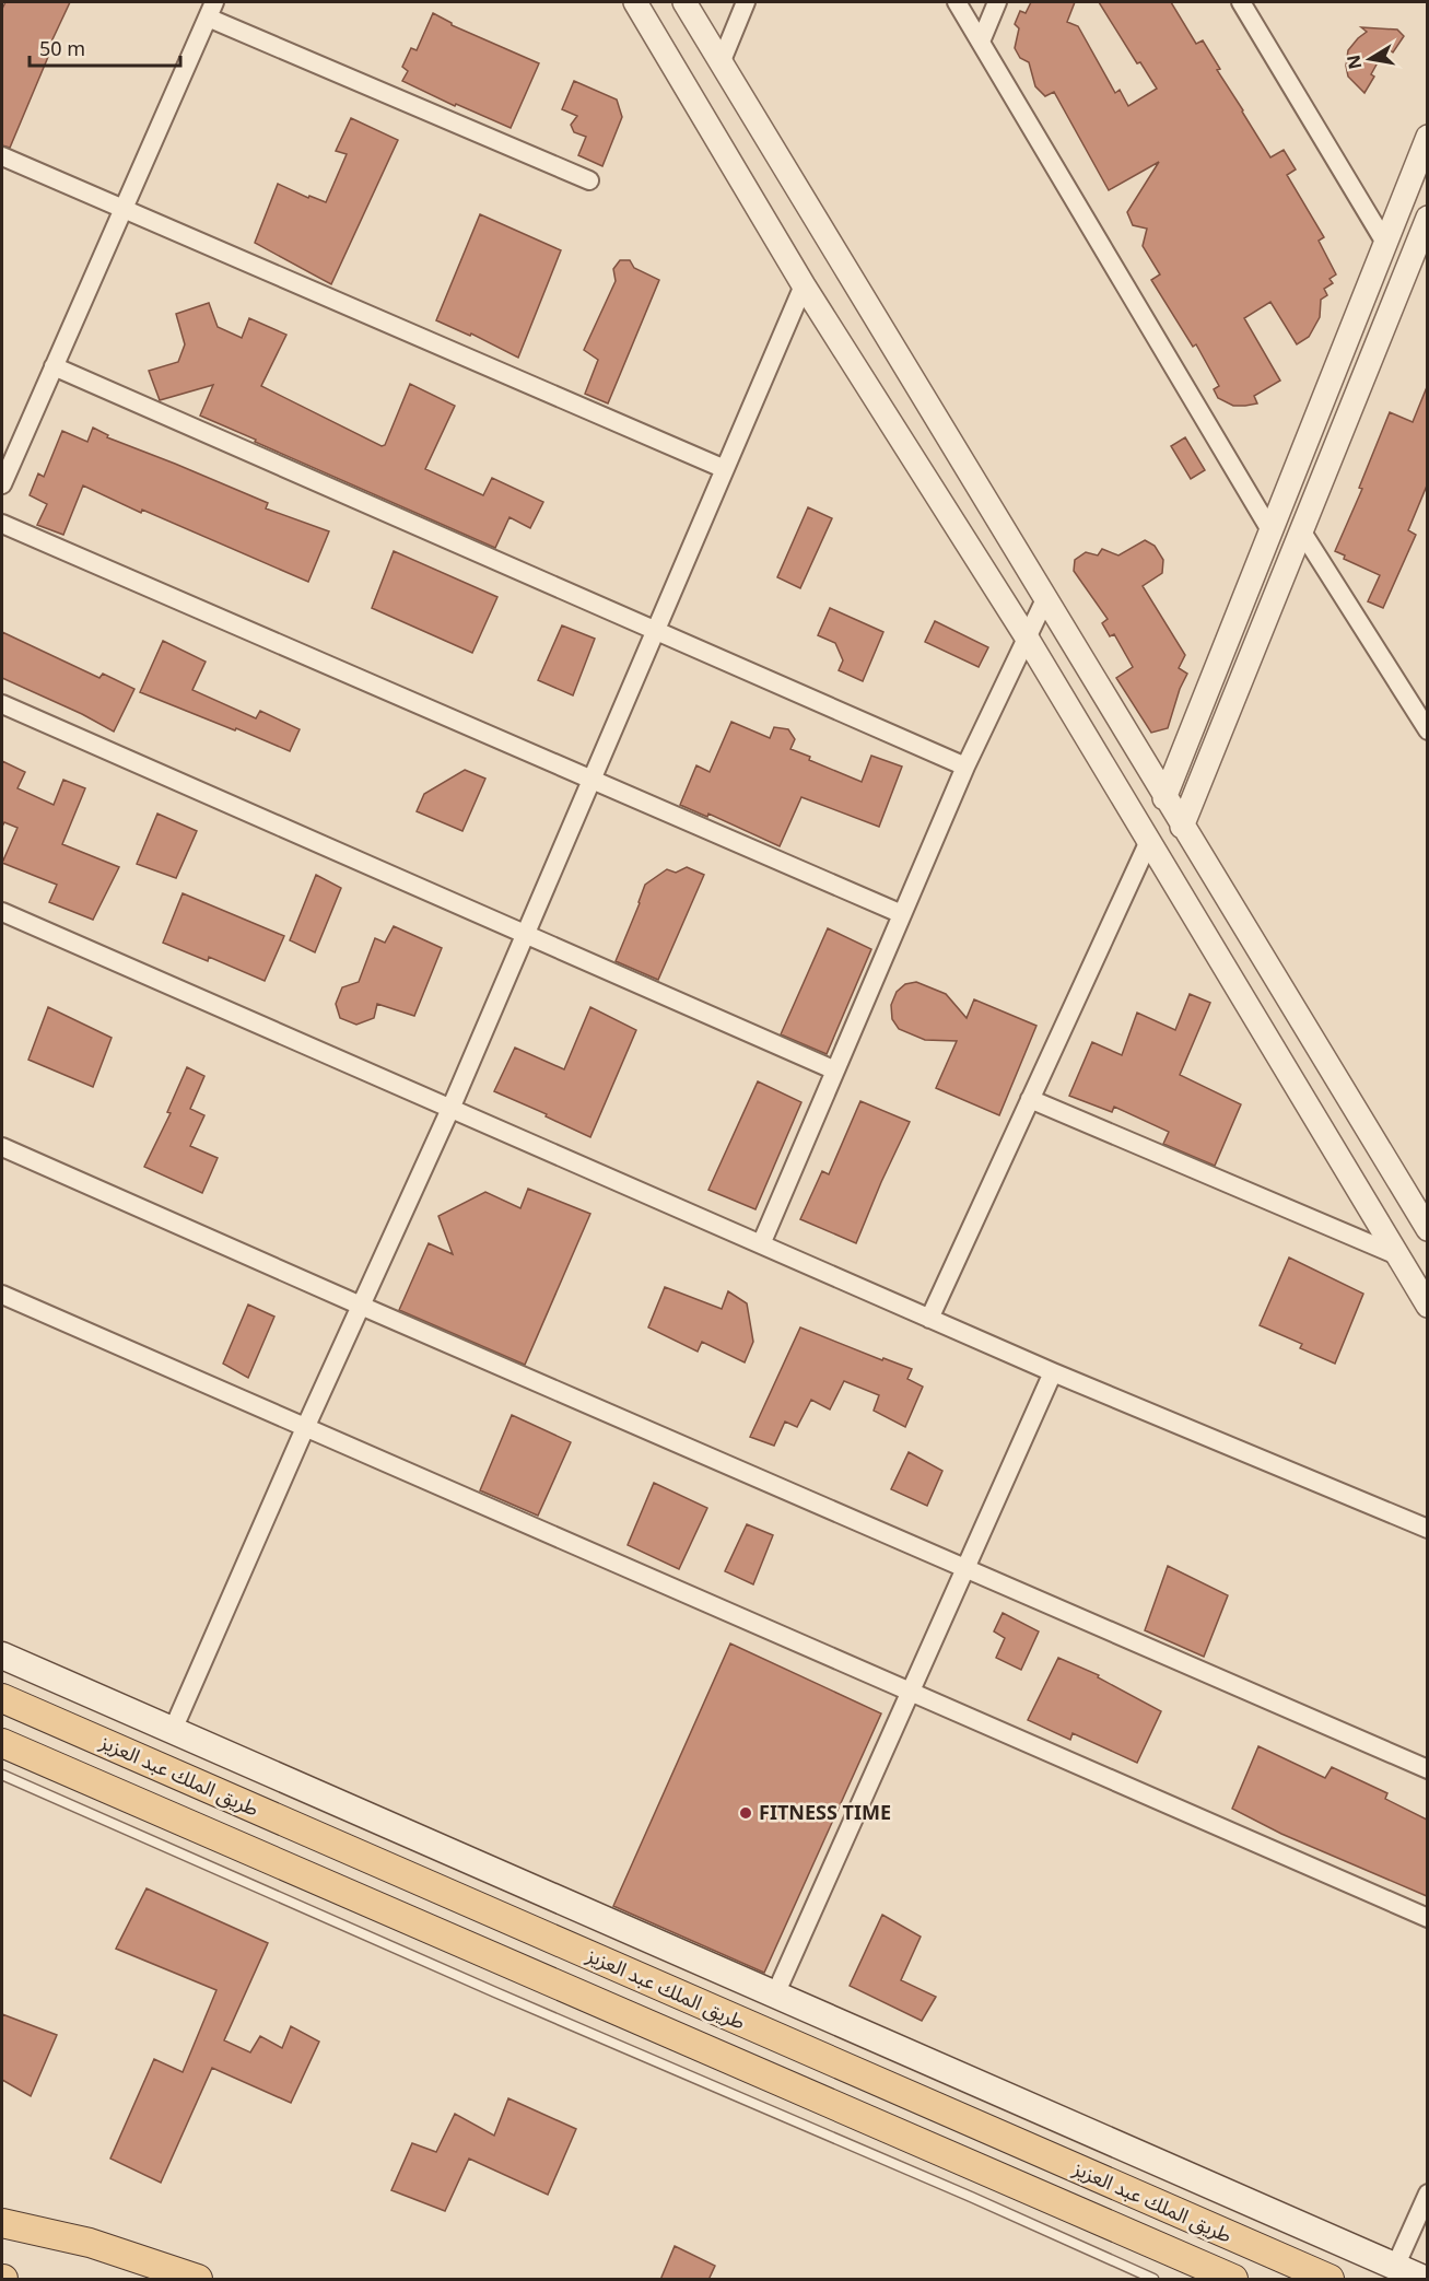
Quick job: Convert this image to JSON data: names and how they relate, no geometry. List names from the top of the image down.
{
  "streets": {
    "main road": ["طريق الملك عبد العزيز"]
  },
  "places": ["FITNESS TIME"],
  "scale_bar": "50 m",
  "north": "left"
}
